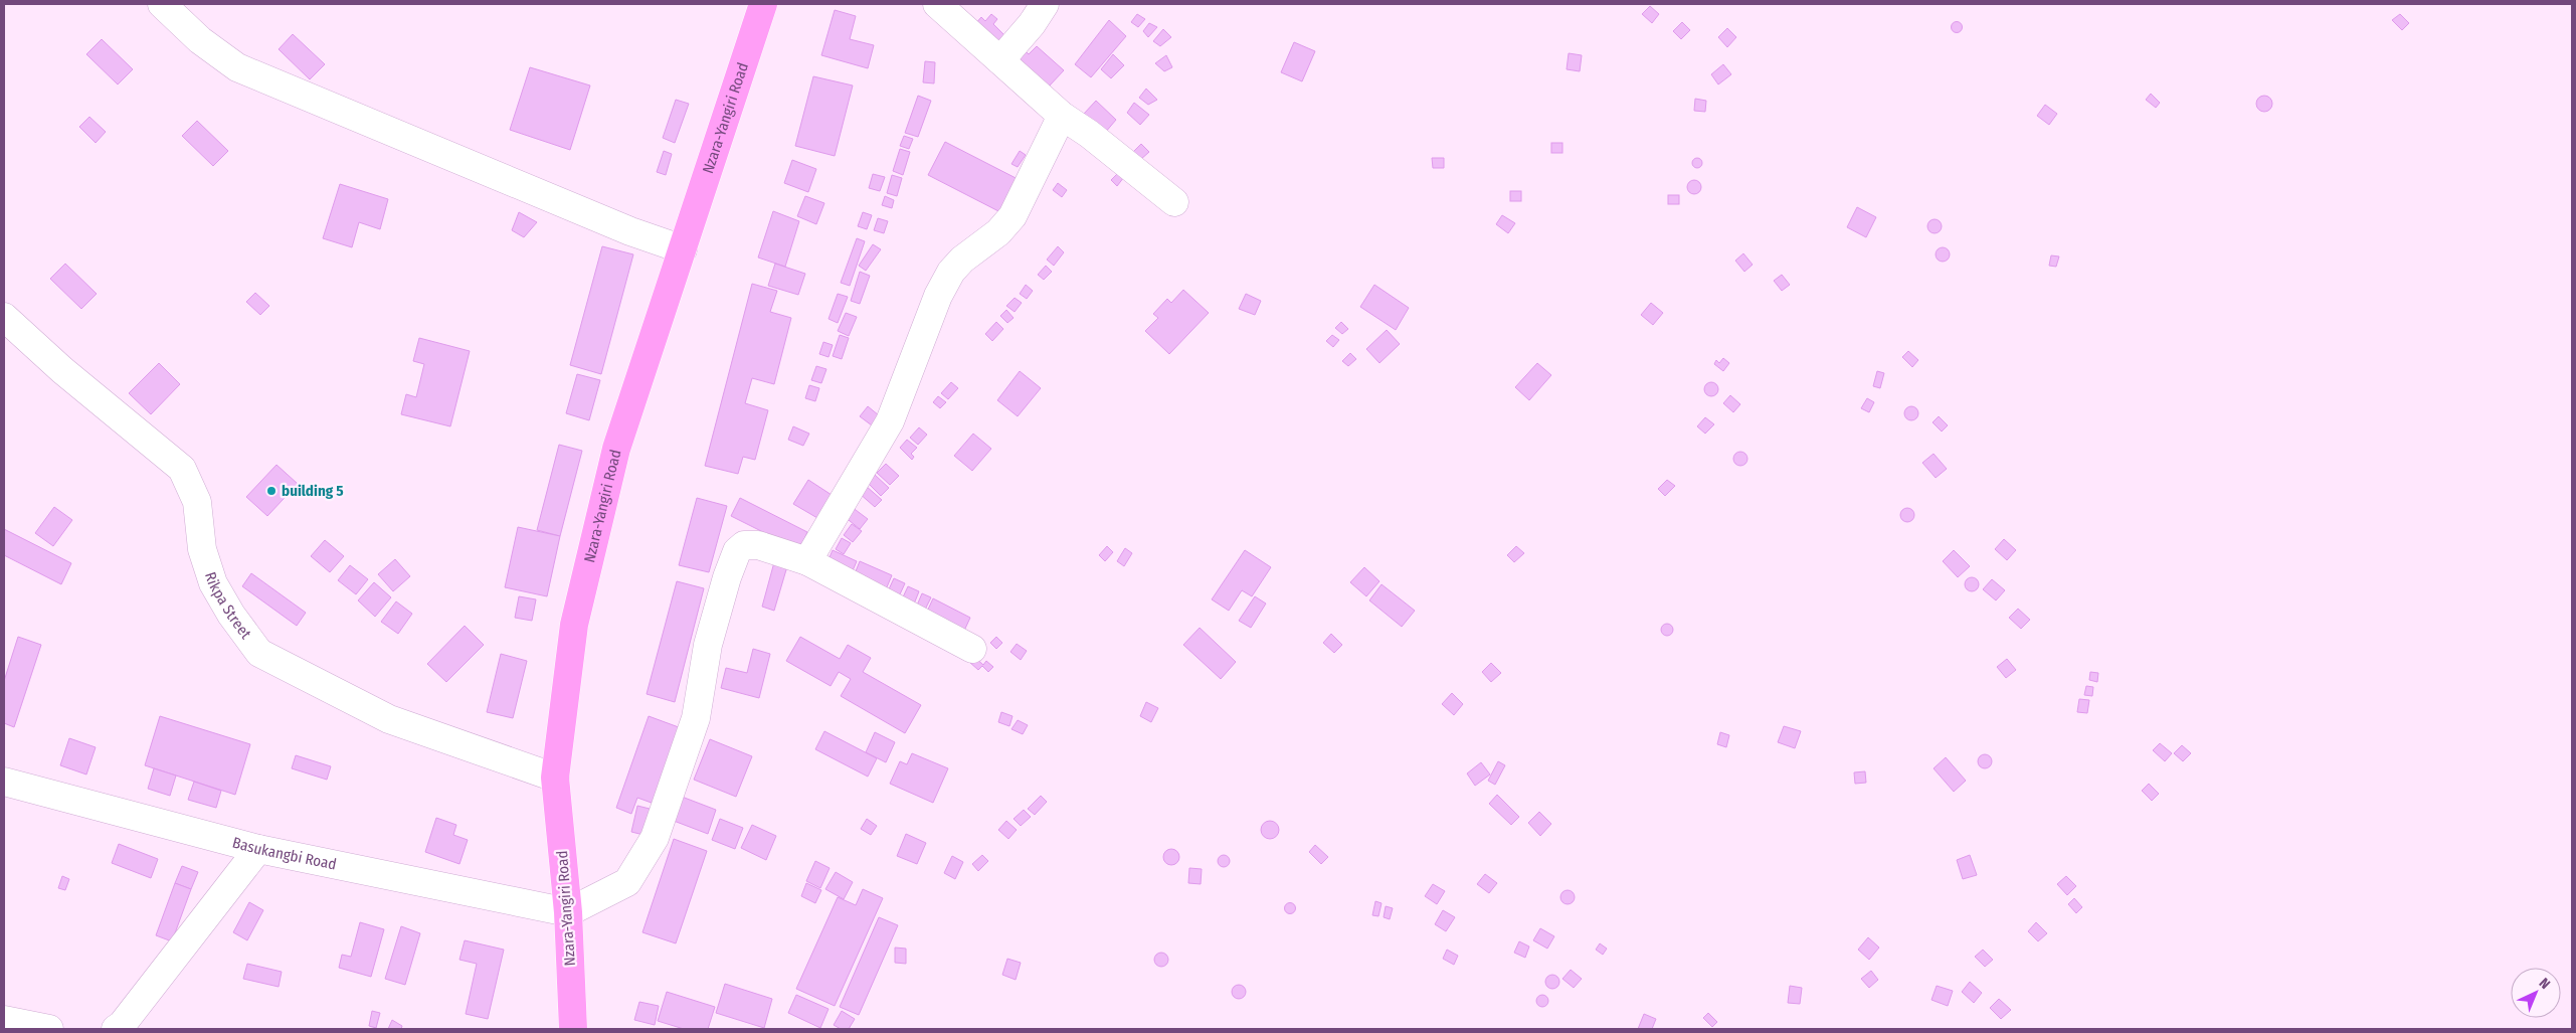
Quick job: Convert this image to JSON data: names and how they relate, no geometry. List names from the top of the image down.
{
  "streets": {
    "main road": ["Nzara-Yangiri Road"],
    "street": ["Rikpa Street", "Basukangbi Road"]
  },
  "crossings": [
    ["Nzara-Yangiri Road", "Rikpa Street"],
    ["Nzara-Yangiri Road", "Basukangbi Road"]
  ],
  "places": ["building 5"],
  "north": "top right"
}
